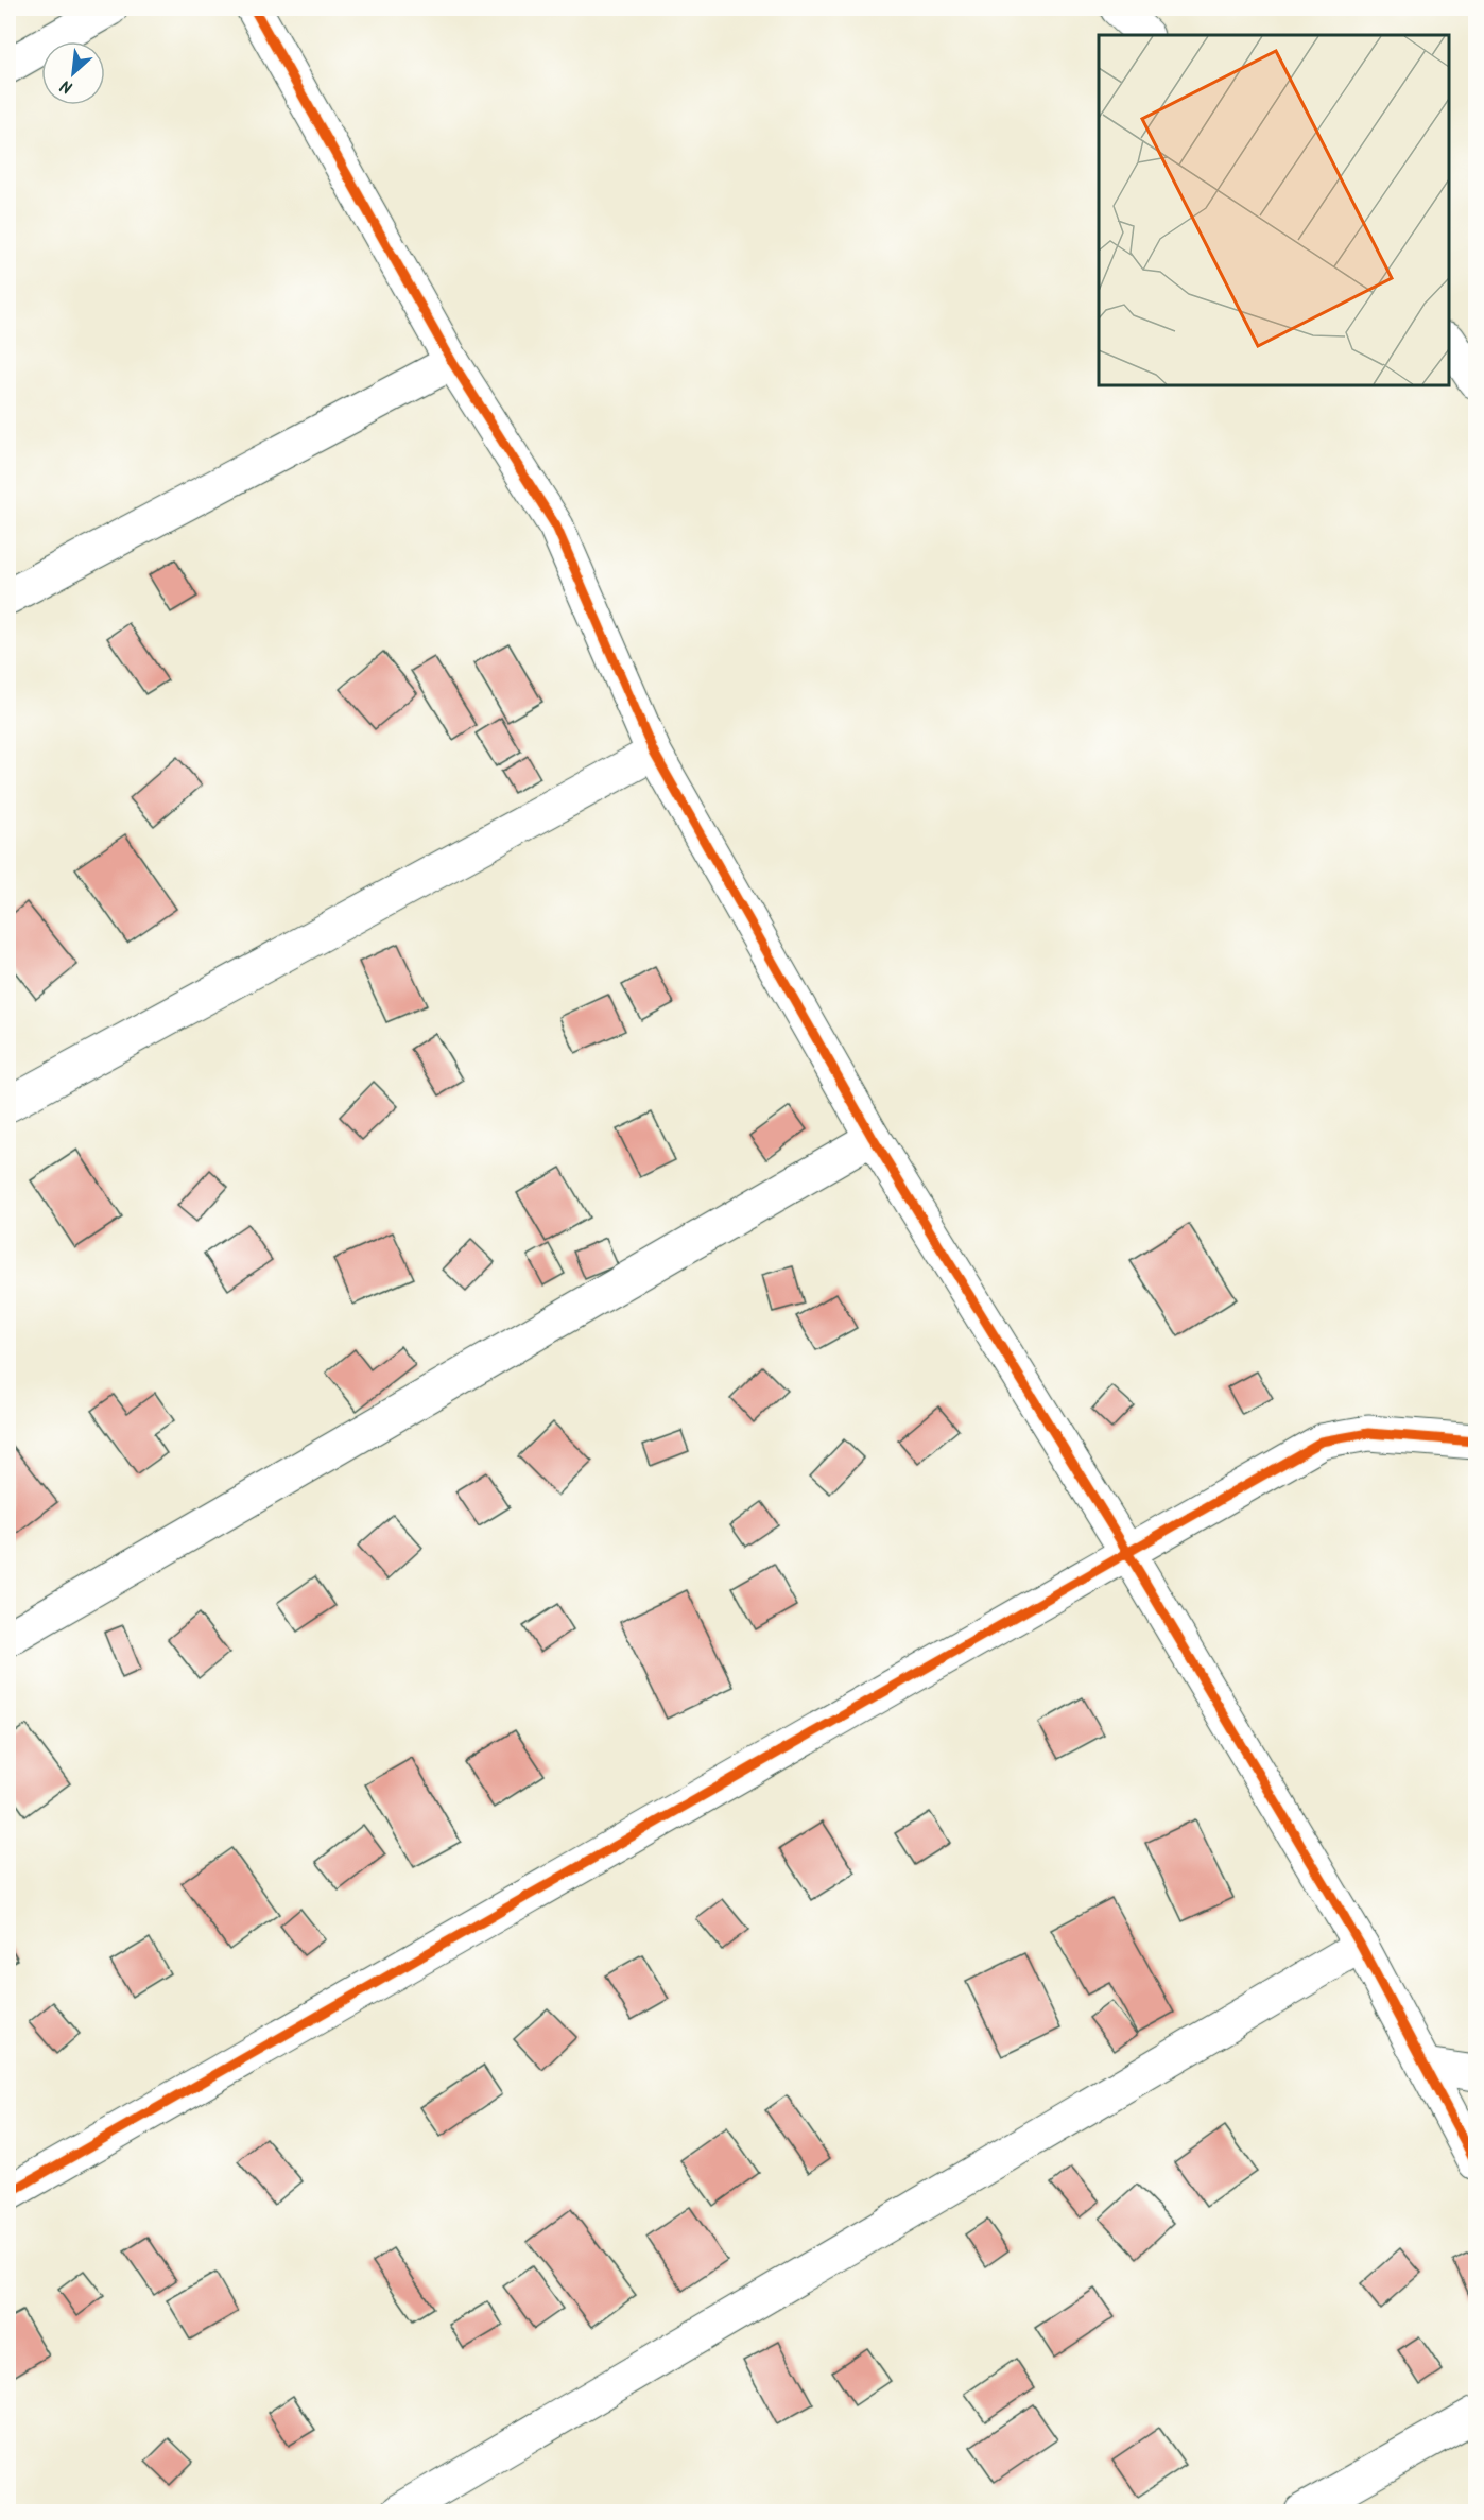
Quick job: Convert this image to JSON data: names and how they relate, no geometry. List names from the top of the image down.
{
  "north": "bottom left"
}
